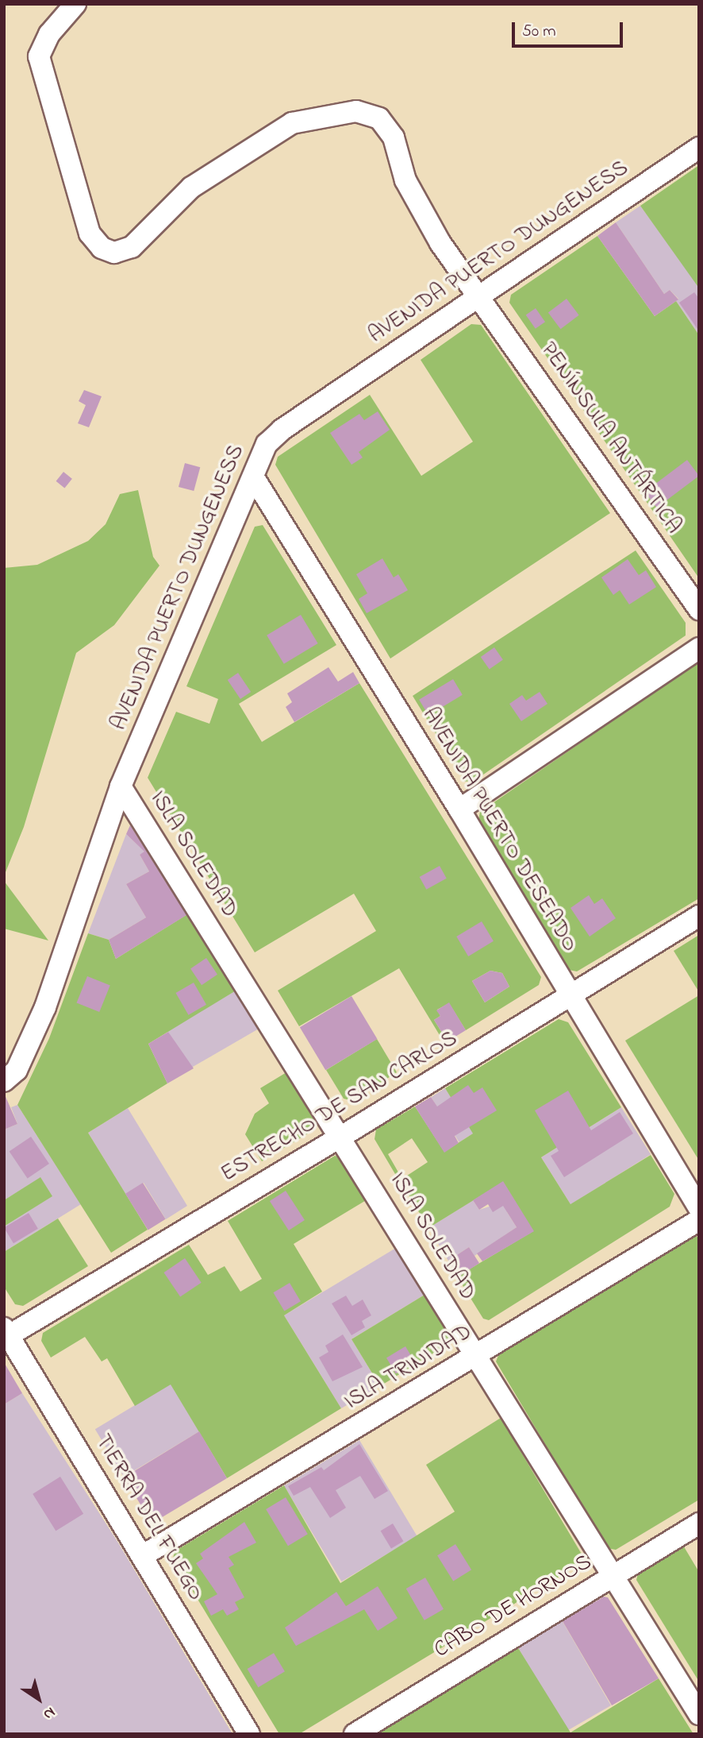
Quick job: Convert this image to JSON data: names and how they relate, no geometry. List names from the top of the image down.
{
  "streets": {
    "street": [
      "AVENIDA PUERTO DUNGENESS",
      "PENÍNSULA ANTÁRTICA",
      "AVENIDA PUERTO DESEADO",
      "ISLA SOLEDAD",
      "ESTRECHO DE SAN CARLOS",
      "ISLA TRINIDAD",
      "TIERRA DEL FUEGO",
      "CABO DE HORNOS"
    ]
  },
  "crossings": [
    ["AVENIDA PUERTO DUNGENESS", "PENÍNSULA ANTÁRTICA"],
    ["AVENIDA PUERTO DUNGENESS", "AVENIDA PUERTO DESEADO"],
    ["AVENIDA PUERTO DUNGENESS", "ISLA SOLEDAD"],
    ["AVENIDA PUERTO DESEADO", "ESTRECHO DE SAN CARLOS"],
    ["ISLA SOLEDAD", "ESTRECHO DE SAN CARLOS"],
    ["ISLA SOLEDAD", "ISLA TRINIDAD"],
    ["ISLA SOLEDAD", "CABO DE HORNOS"],
    ["ESTRECHO DE SAN CARLOS", "TIERRA DEL FUEGO"],
    ["ISLA TRINIDAD", "TIERRA DEL FUEGO"]
  ],
  "scale_bar": "50 m",
  "north": "bottom right"
}
